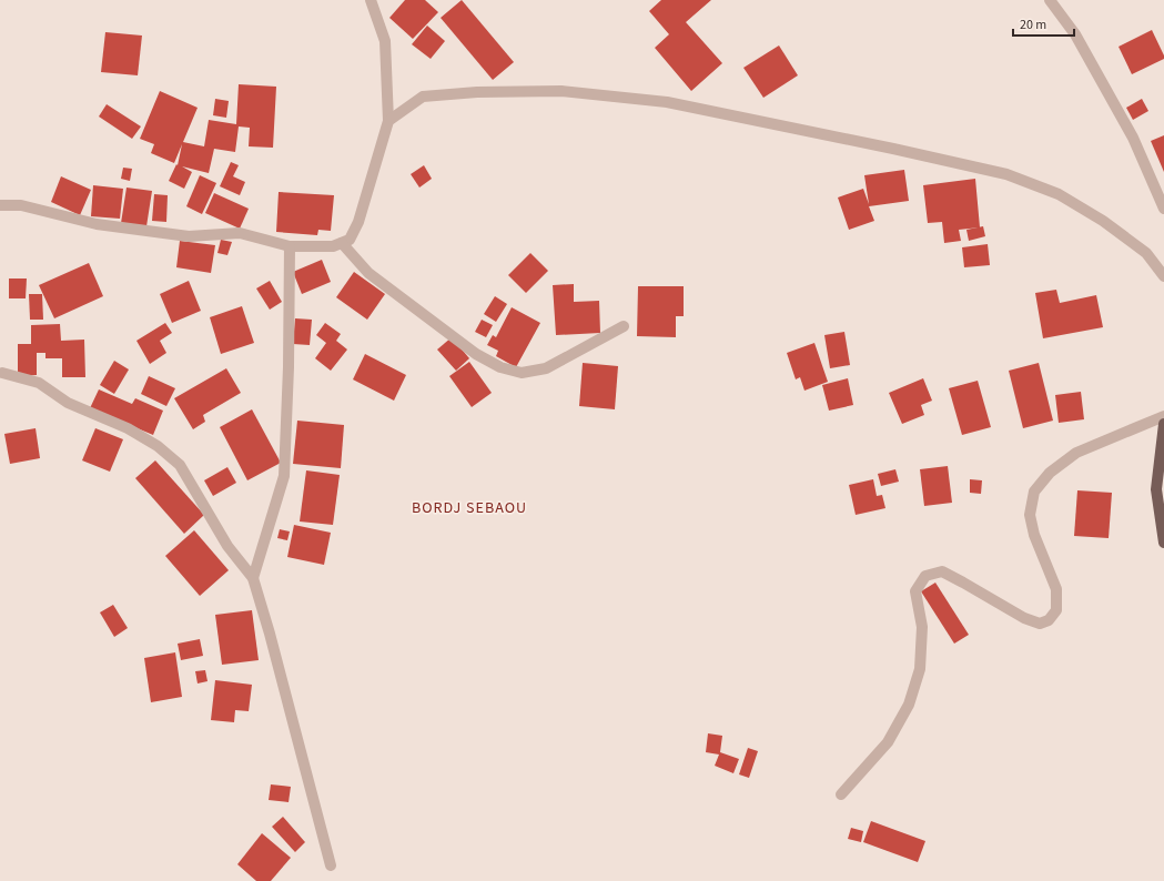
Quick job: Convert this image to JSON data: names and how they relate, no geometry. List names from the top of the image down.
{
  "districts": ["BORDJ SEBAOU"],
  "scale_bar": "20 m"
}
